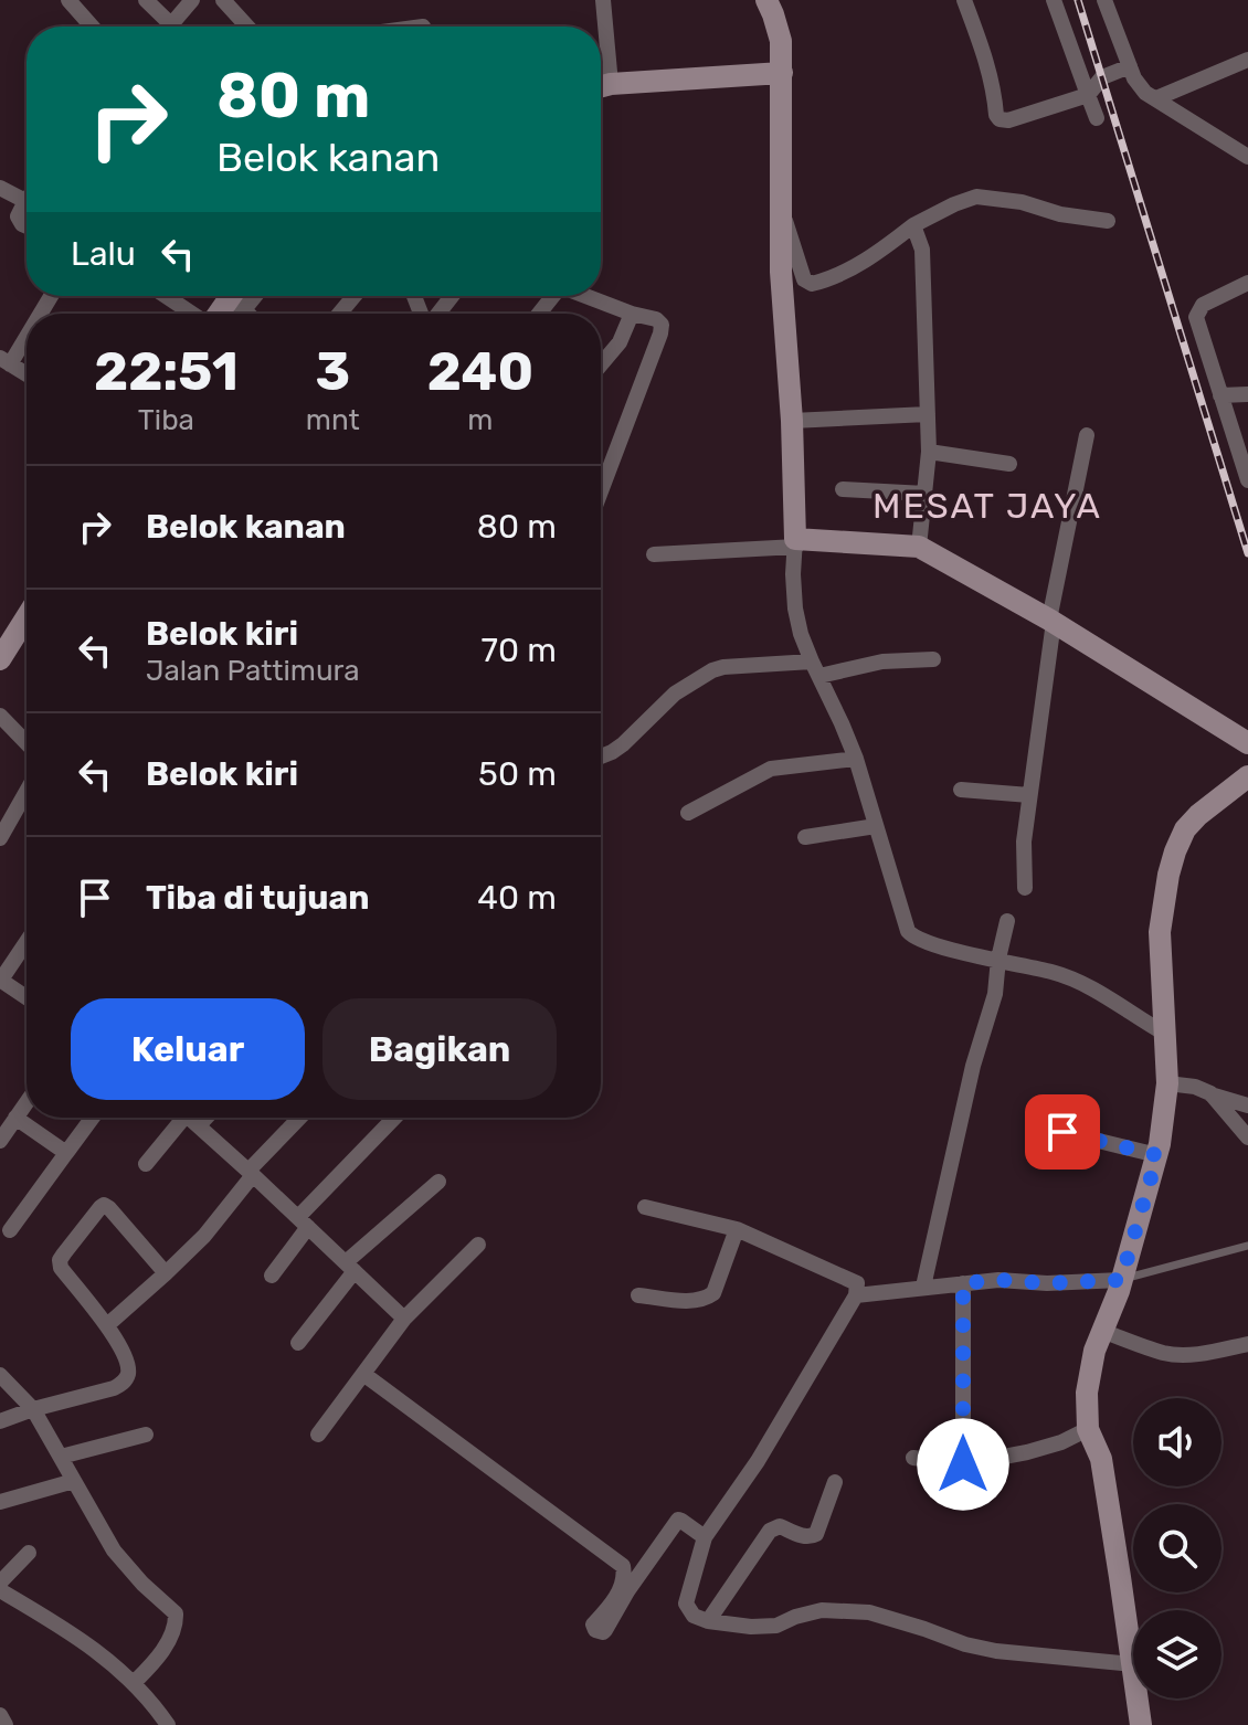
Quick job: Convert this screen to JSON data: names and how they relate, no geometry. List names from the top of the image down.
{
  "districts": ["MESAT JAYA"],
  "page": {
    "turn": ["80 m", "Belok kanan"],
    "then": "Lalu",
    "eta": [
      "22:51",
      "Tiba",
      "3",
      "mnt",
      "240",
      "m"
    ],
    "list": [
      {
        "name": "Belok kanan",
        "value": "80 m"
      },
      {
        "name": "Belok kiri",
        "note": "Jalan Pattimura",
        "value": "70 m"
      },
      {
        "name": "Belok kiri",
        "value": "50 m"
      },
      {
        "name": "Tiba di tujuan",
        "value": "40 m"
      }
    ],
    "buttons": ["Keluar", "Bagikan"]
  }
}
